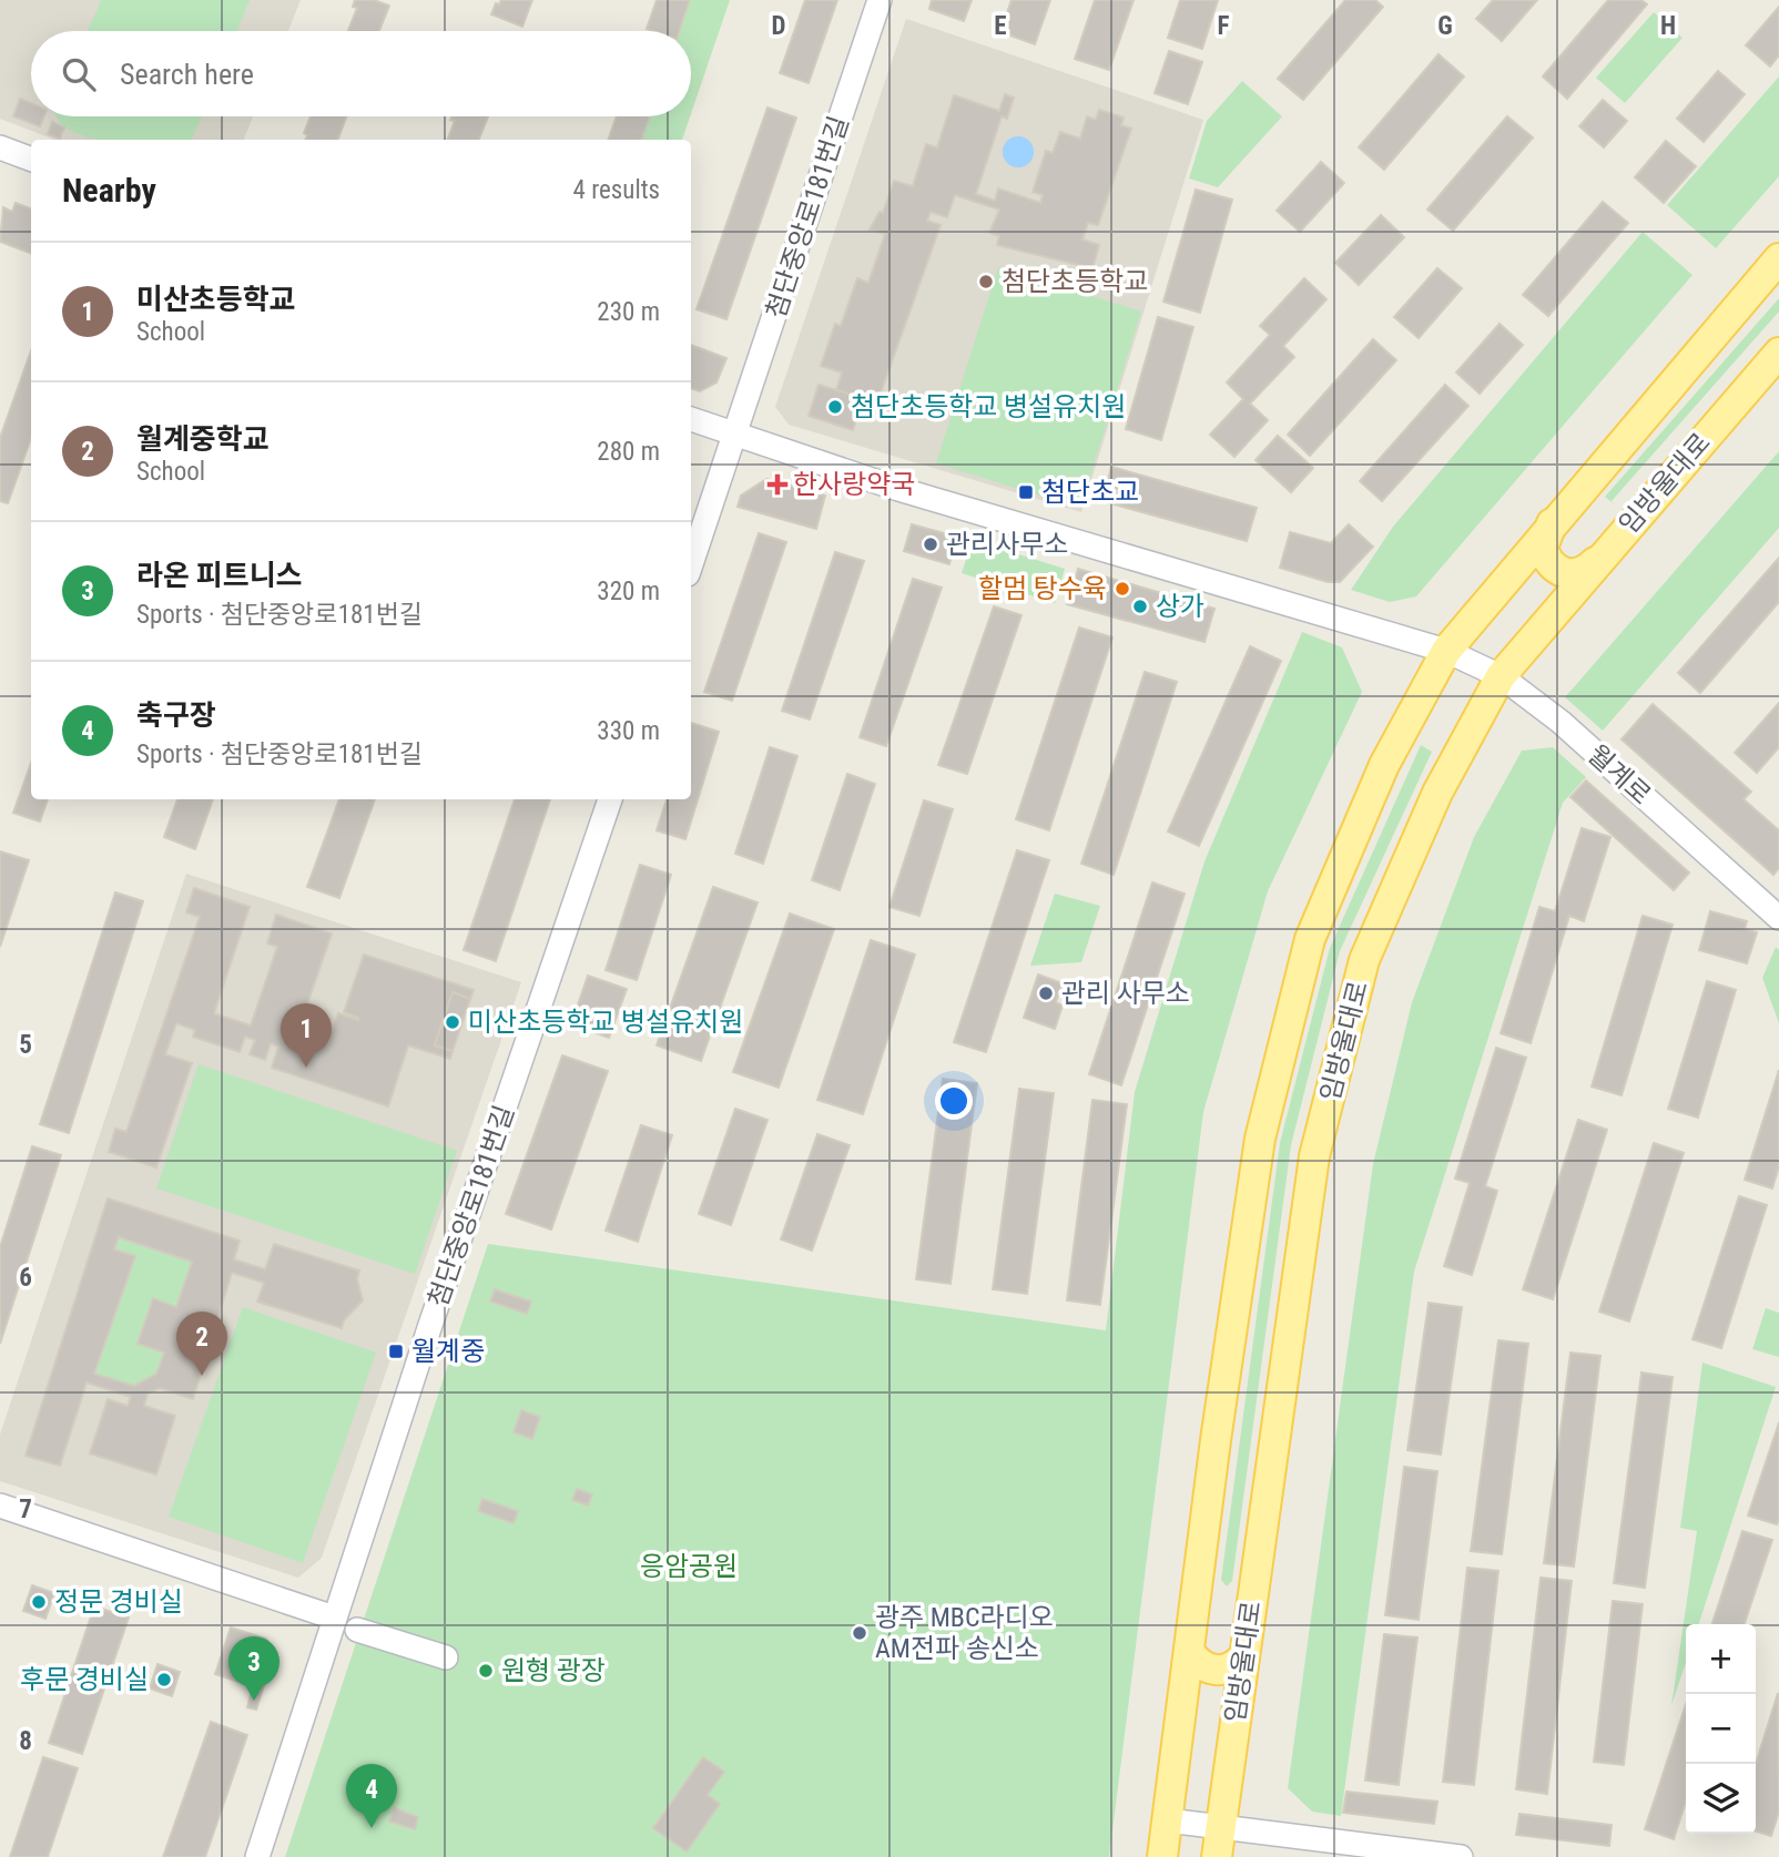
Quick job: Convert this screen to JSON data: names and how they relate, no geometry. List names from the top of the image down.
{
  "streets": {
    "main road": ["임방울대로"],
    "street": ["첨단중앙로181번길", "월계로"]
  },
  "crossings": [
    ["임방울대로", "월계로"]
  ],
  "parks": ["응암공원"],
  "places": {
    "other": [
      "첨단초등학교",
      "첨단초등학교 병설유치원",
      "관리사무소",
      "할멈 탕수육",
      "상가",
      "관리 사무소",
      "미산초등학교 병설유치원",
      "정문 경비실",
      "광주 MBC라디오 AM전파 송신소",
      "원형 광장",
      "후문 경비실"
    ],
    "health": ["한사랑약국"],
    "transit": ["첨단초교", "월계중"]
  },
  "page": {
    "search": "Search here",
    "heading": ["Nearby", "4 results"],
    "list": [
      {
        "mark": "1",
        "name": "미산초등학교",
        "note": "School",
        "value": "230 m"
      },
      {
        "mark": "2",
        "name": "월계중학교",
        "note": "School",
        "value": "280 m"
      },
      {
        "mark": "3",
        "name": "라온 피트니스",
        "note": "Sports · 첨단중앙로181번길",
        "value": "320 m"
      },
      {
        "mark": "4",
        "name": "축구장",
        "note": "Sports · 첨단중앙로181번길",
        "value": "330 m"
      }
    ],
    "pins": [
      "1",
      "2",
      "3",
      "4"
    ],
    "map_buttons": ["+", "−"]
  },
  "grid": {
    "columns": [
      "D",
      "E",
      "F",
      "G",
      "H"
    ],
    "rows": [
      "5",
      "6",
      "7",
      "8"
    ]
  }
}
